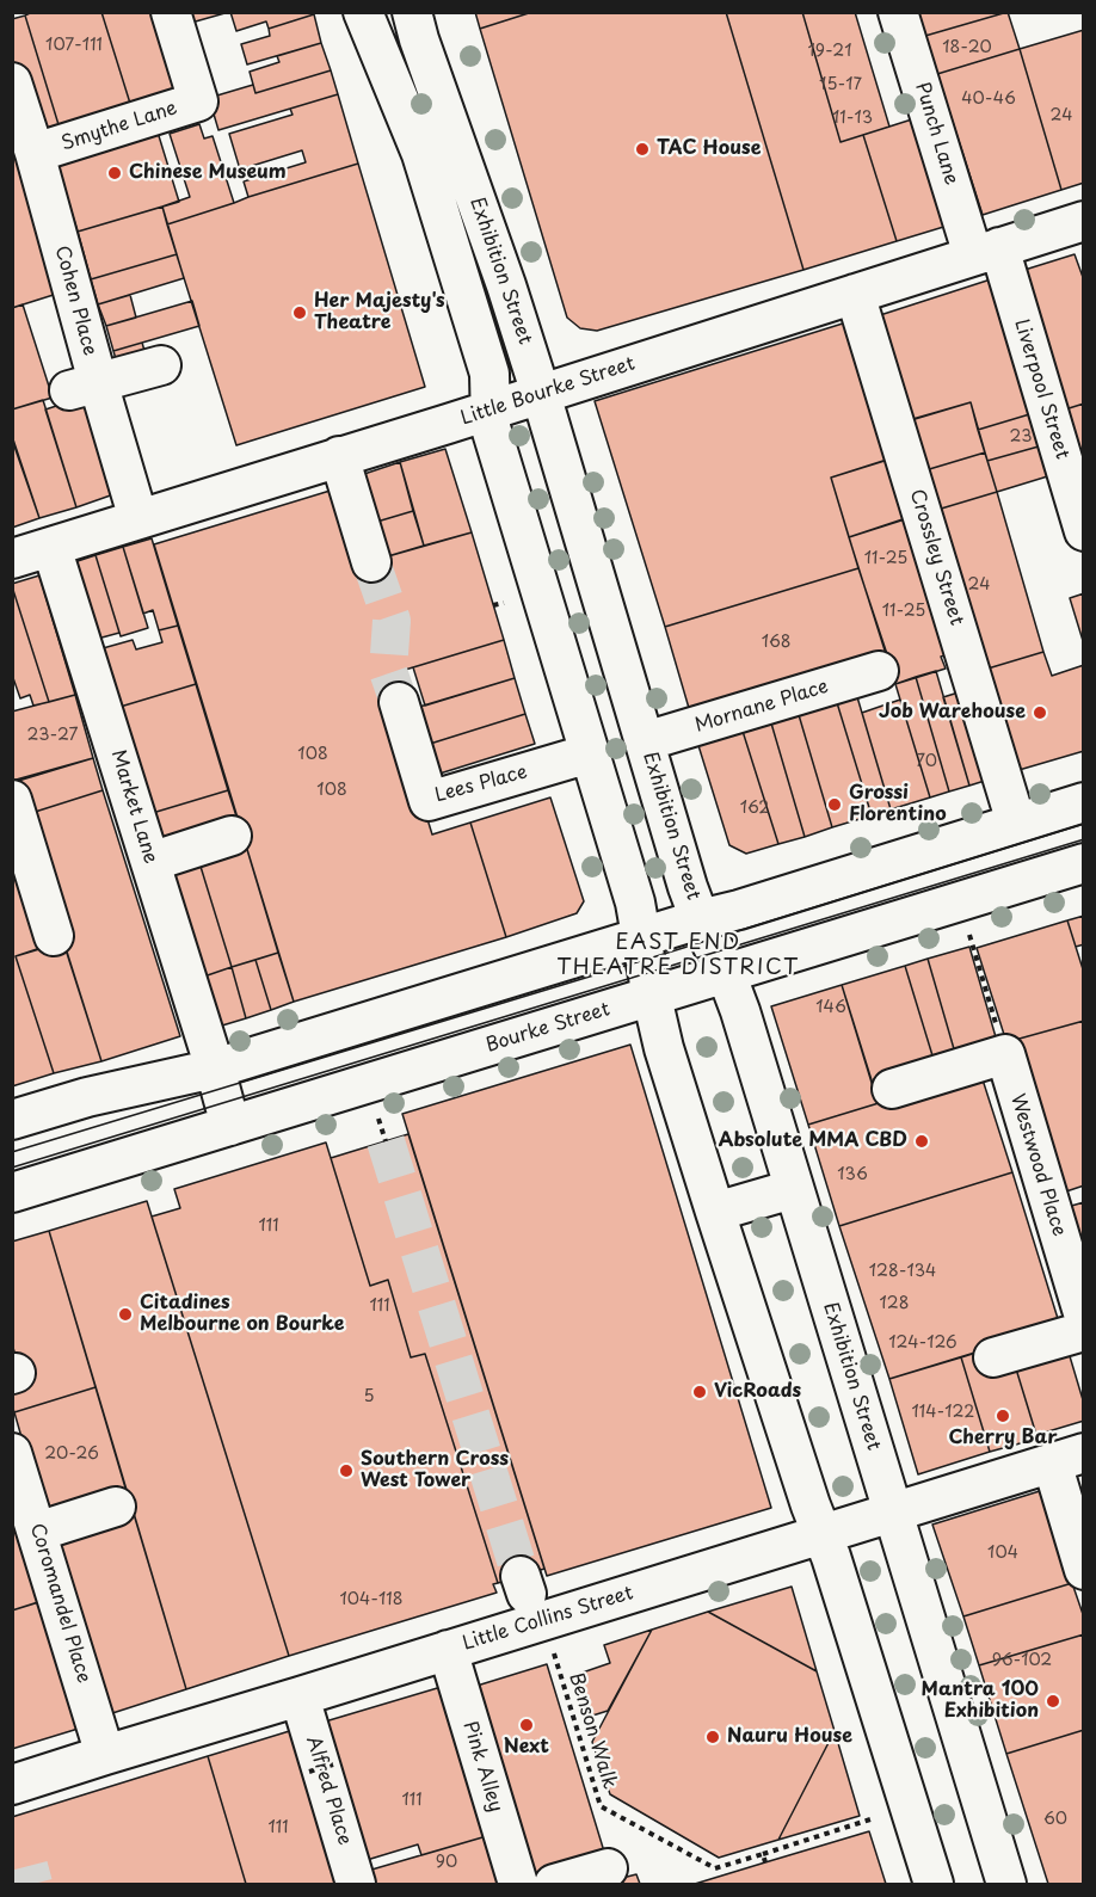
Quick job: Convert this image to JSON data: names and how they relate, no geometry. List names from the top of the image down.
{
  "streets": {
    "street": [
      "Smythe Lane",
      "Punch Lane",
      "Exhibition Street",
      "Cohen Place",
      "Liverpool Street",
      "Little Bourke Street",
      "Crossley Street",
      "Mornane Place",
      "Lees Place",
      "Market Lane",
      "Bourke Street",
      "Westwood Place",
      "Coromandel Place",
      "Little Collins Street",
      "Pink Alley",
      "Alfred Place"
    ],
    "path": ["Benson Walk"]
  },
  "crossings": [
    ["Smythe Lane", "Cohen Place"],
    ["Punch Lane", "Liverpool Street"],
    ["Punch Lane", "Little Bourke Street"],
    ["Exhibition Street", "Little Bourke Street"],
    ["Exhibition Street", "Mornane Place"],
    ["Exhibition Street", "Lees Place"],
    ["Exhibition Street", "Bourke Street"],
    ["Exhibition Street", "Little Collins Street"],
    ["Cohen Place", "Little Bourke Street"],
    ["Liverpool Street", "Little Bourke Street"],
    ["Little Bourke Street", "Crossley Street"],
    ["Little Bourke Street", "Market Lane"],
    ["Market Lane", "Bourke Street"],
    ["Coromandel Place", "Little Collins Street"],
    ["Little Collins Street", "Pink Alley"],
    ["Little Collins Street", "Alfred Place"]
  ],
  "districts": ["EAST END THEATRE DISTRICT"],
  "places": [
    "TAC House",
    "Chinese Museum",
    "Her Majesty's Theatre",
    "Job Warehouse",
    "Grossi Florentino",
    "Absolute MMA CBD",
    "Citadines Melbourne on Bourke",
    "VicRoads",
    "Cherry Bar",
    "Southern Cross West Tower",
    "Mantra 100 Exhibition",
    "Next",
    "Nauru House"
  ],
  "house_numbers": [
    "107-111",
    "18-20",
    "19-21",
    "15-17",
    "40-46",
    "24",
    "11-13",
    "23",
    "11-25",
    "24",
    "11-25",
    "168",
    "23-27",
    "108",
    "70",
    "108",
    "162",
    "146",
    "136",
    "111",
    "128-134",
    "128",
    "111",
    "124-126",
    "5",
    "114-122",
    "20-26",
    "104",
    "104-118",
    "96-102",
    "111",
    "60",
    "111",
    "90"
  ]
}
